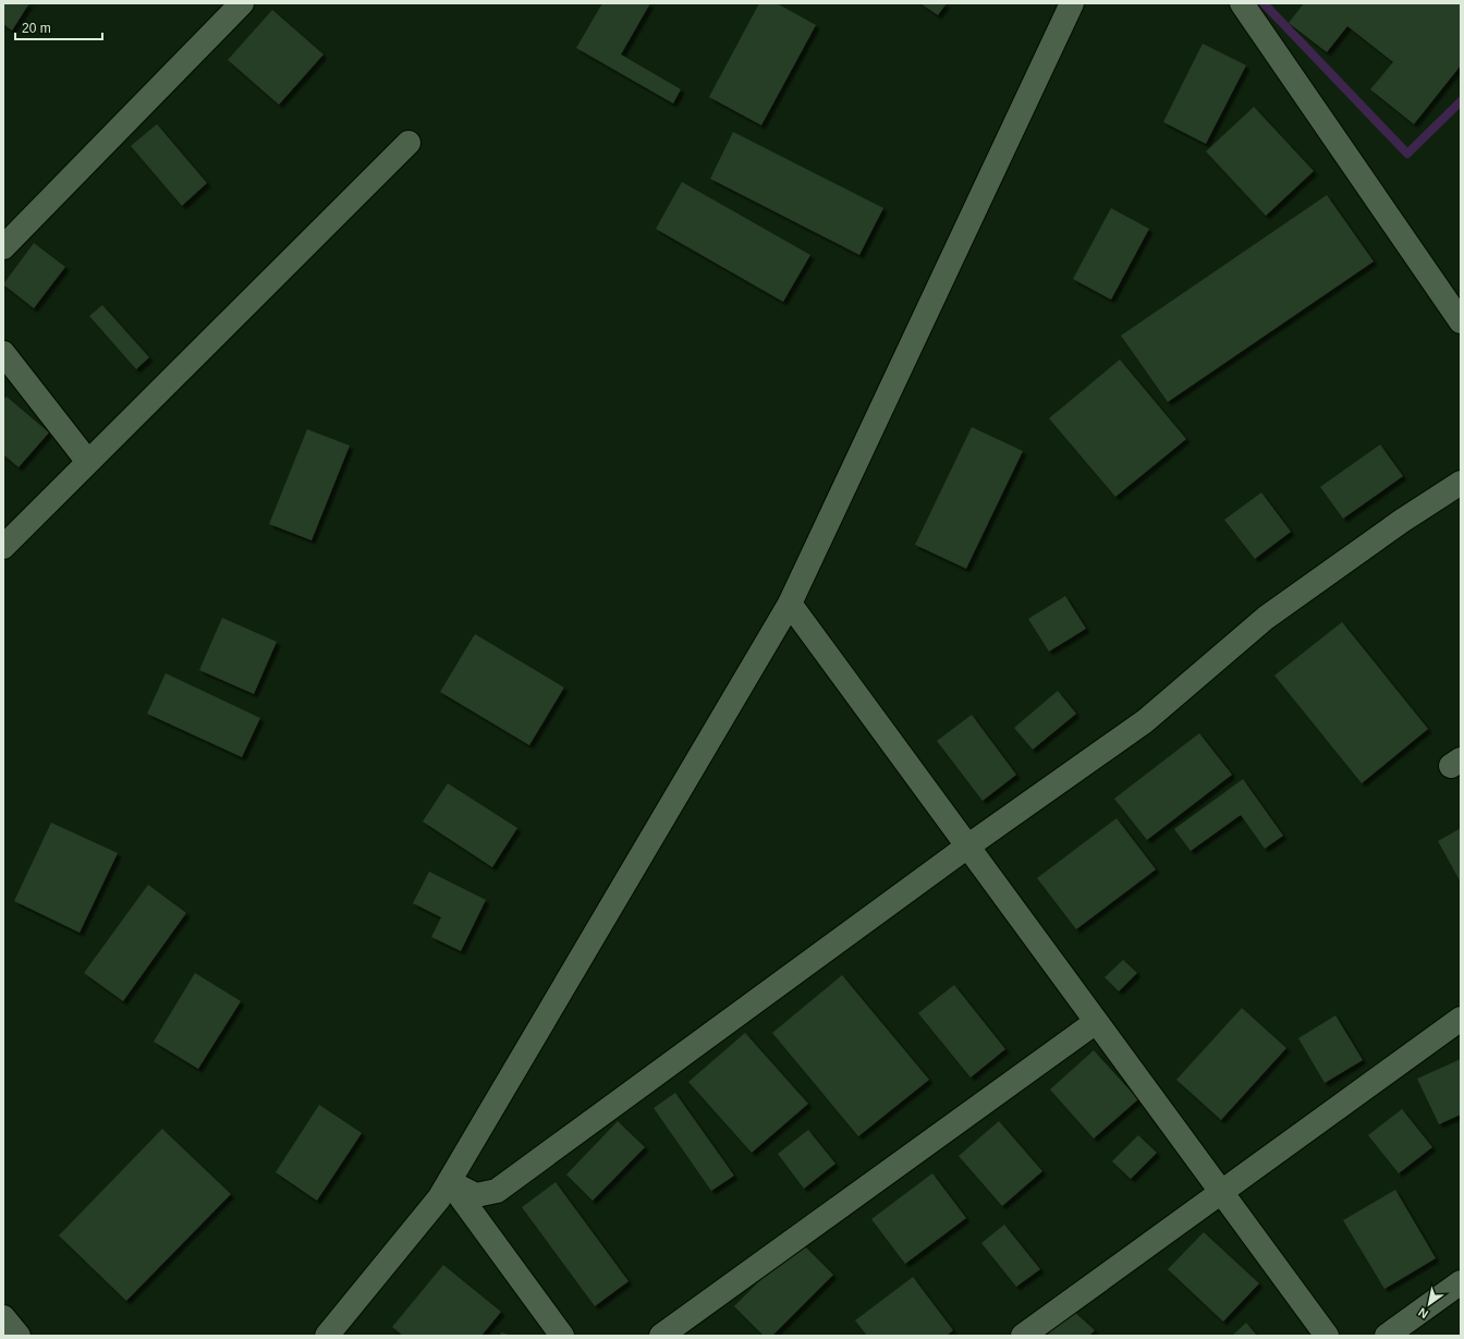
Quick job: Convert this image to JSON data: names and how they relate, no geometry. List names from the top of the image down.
{
  "scale_bar": "20 m",
  "north": "bottom left"
}
